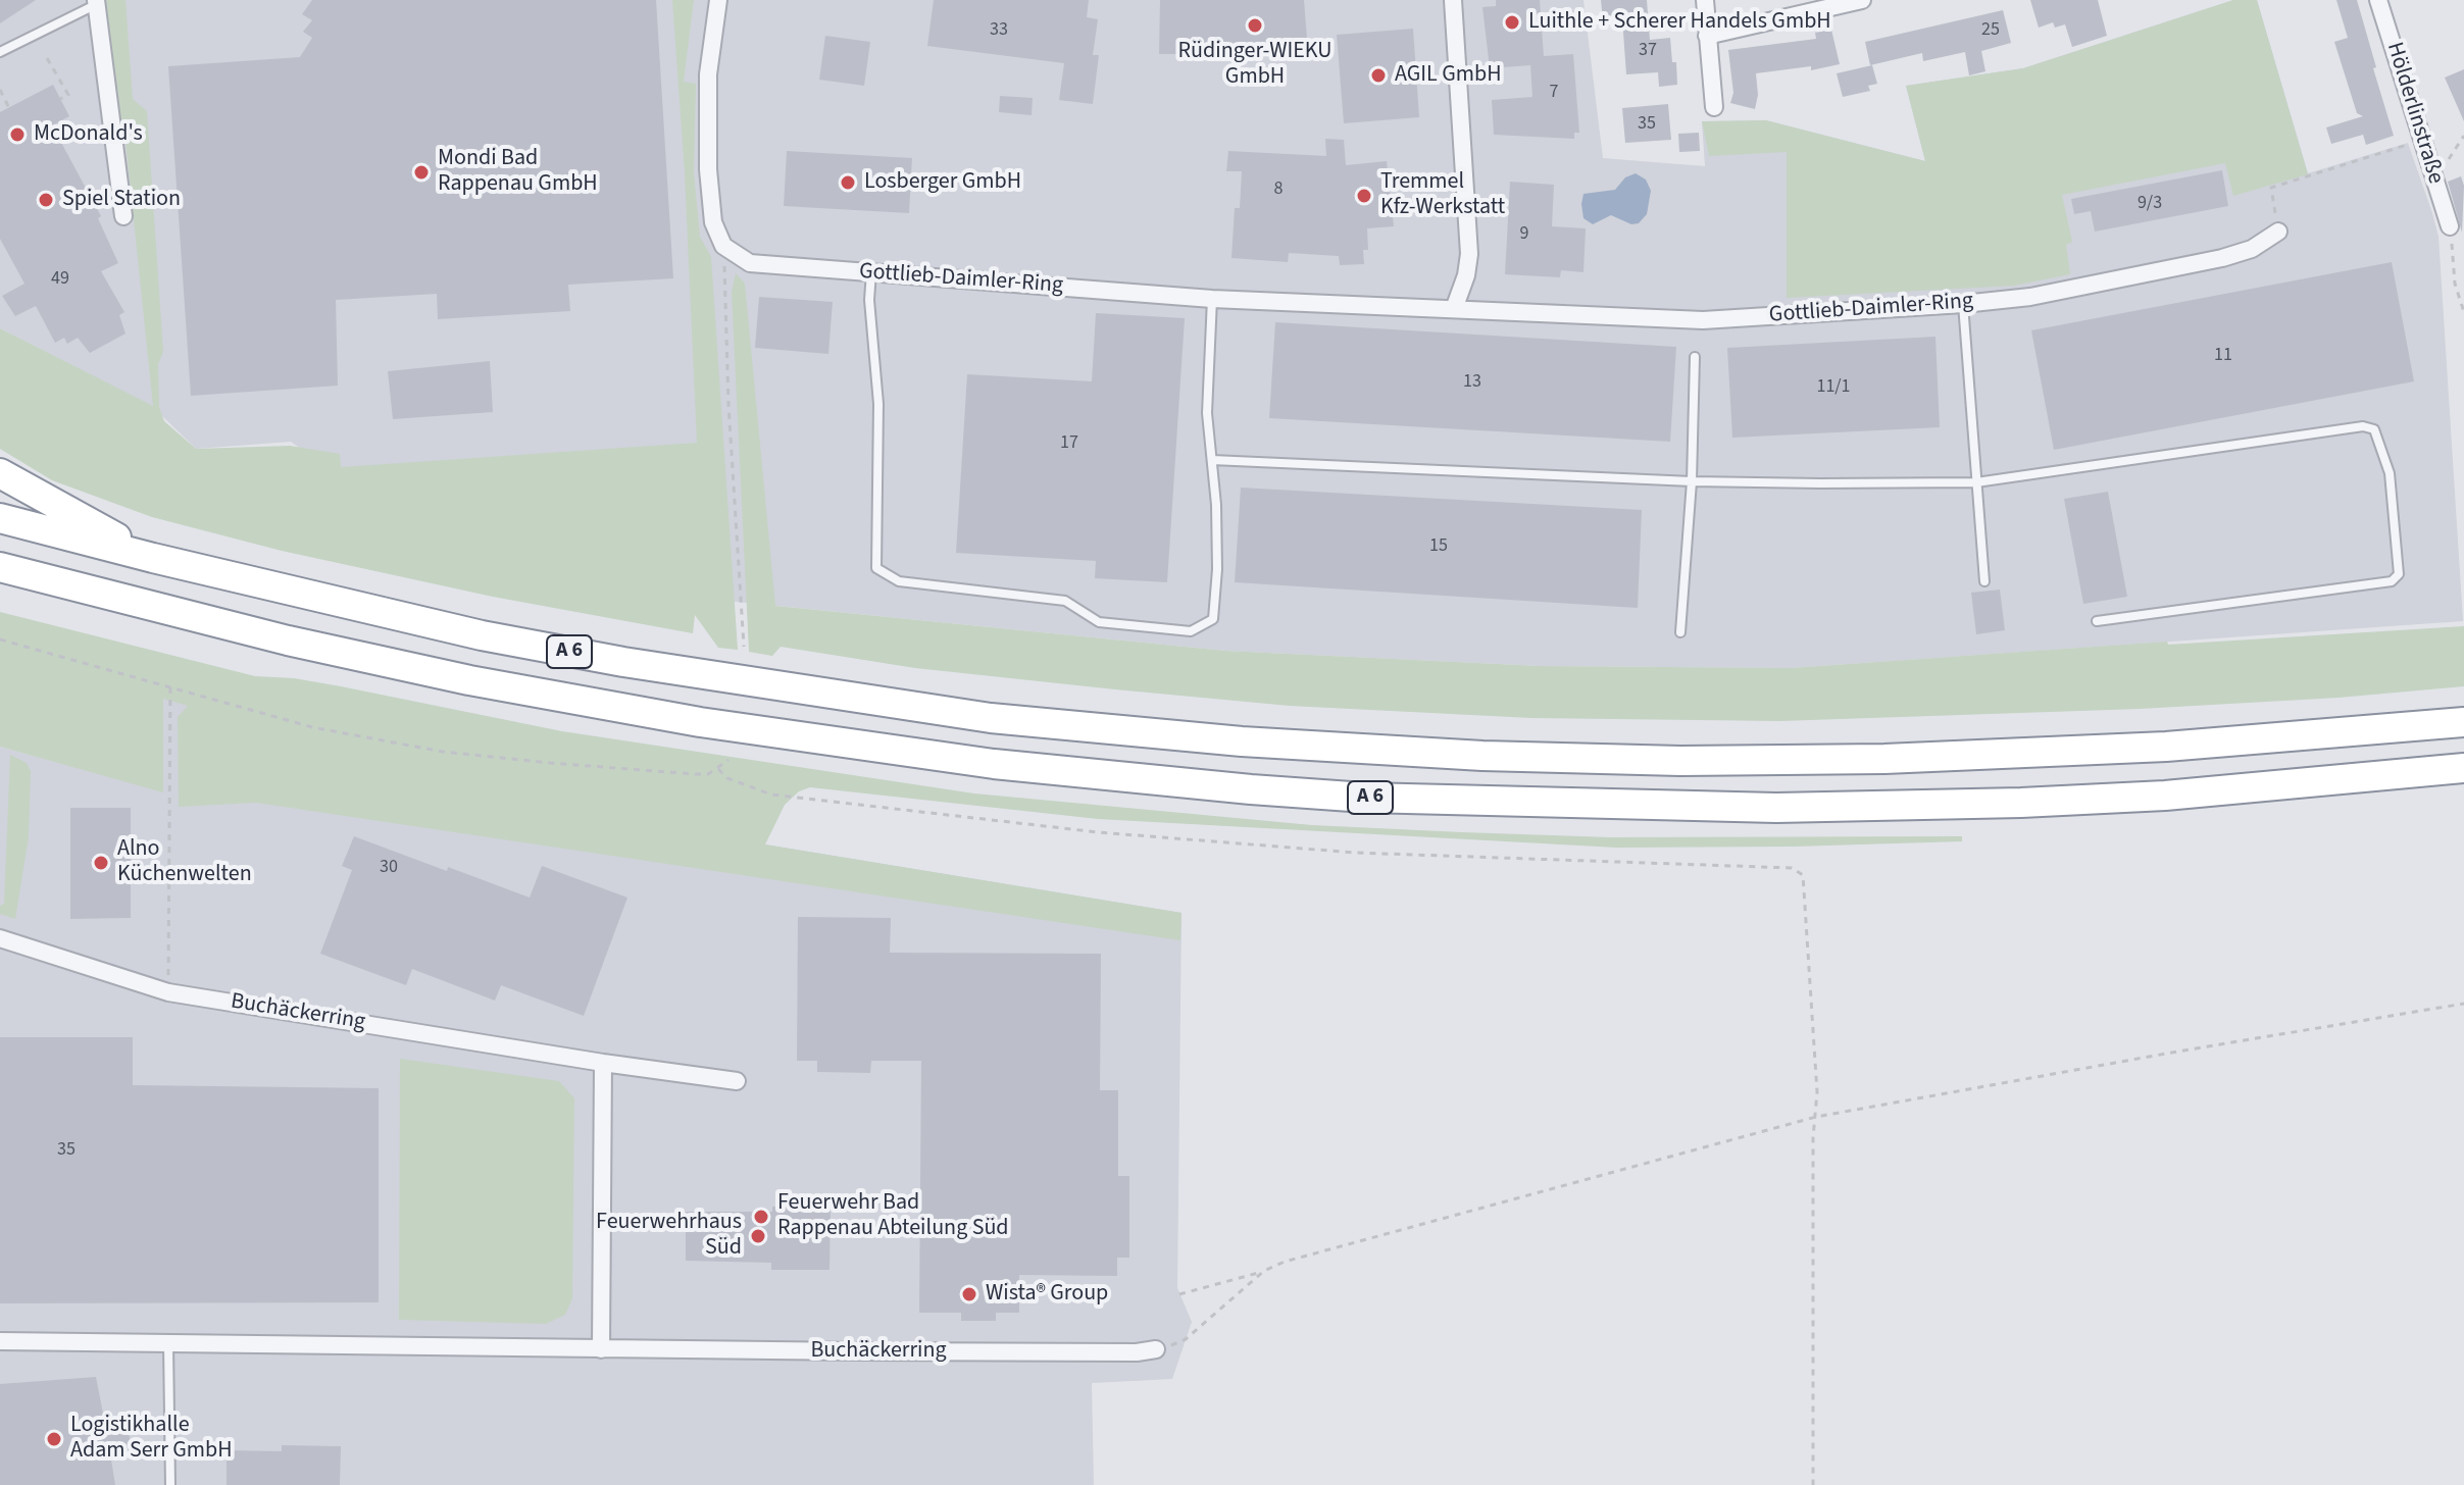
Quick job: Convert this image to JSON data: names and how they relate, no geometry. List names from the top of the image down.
{
  "streets": {
    "highway": ["A 6"],
    "street": ["Hölderlinstraße", "Gottlieb-Daimler-Ring", "Buchäckerring"]
  },
  "places": [
    "Luithle + Scherer Handels GmbH",
    "Rüdinger-WIEKU GmbH",
    "AGIL GmbH",
    "McDonald's",
    "Mondi Bad Rappenau GmbH",
    "Losberger GmbH",
    "Tremmel Kfz-Werkstatt",
    "Spiel Station",
    "Alno Küchenwelten",
    "Feuerwehr Bad Rappenau Abteilung Süd",
    "Feuerwehrhaus Süd",
    "Wista® Group",
    "Logistikhalle Adam Serr GmbH"
  ],
  "house_numbers": [
    "33",
    "25",
    "37",
    "7",
    "35",
    "8",
    "9/3",
    "9",
    "49",
    "11",
    "13",
    "11/1",
    "17",
    "15",
    "30",
    "35"
  ]
}
